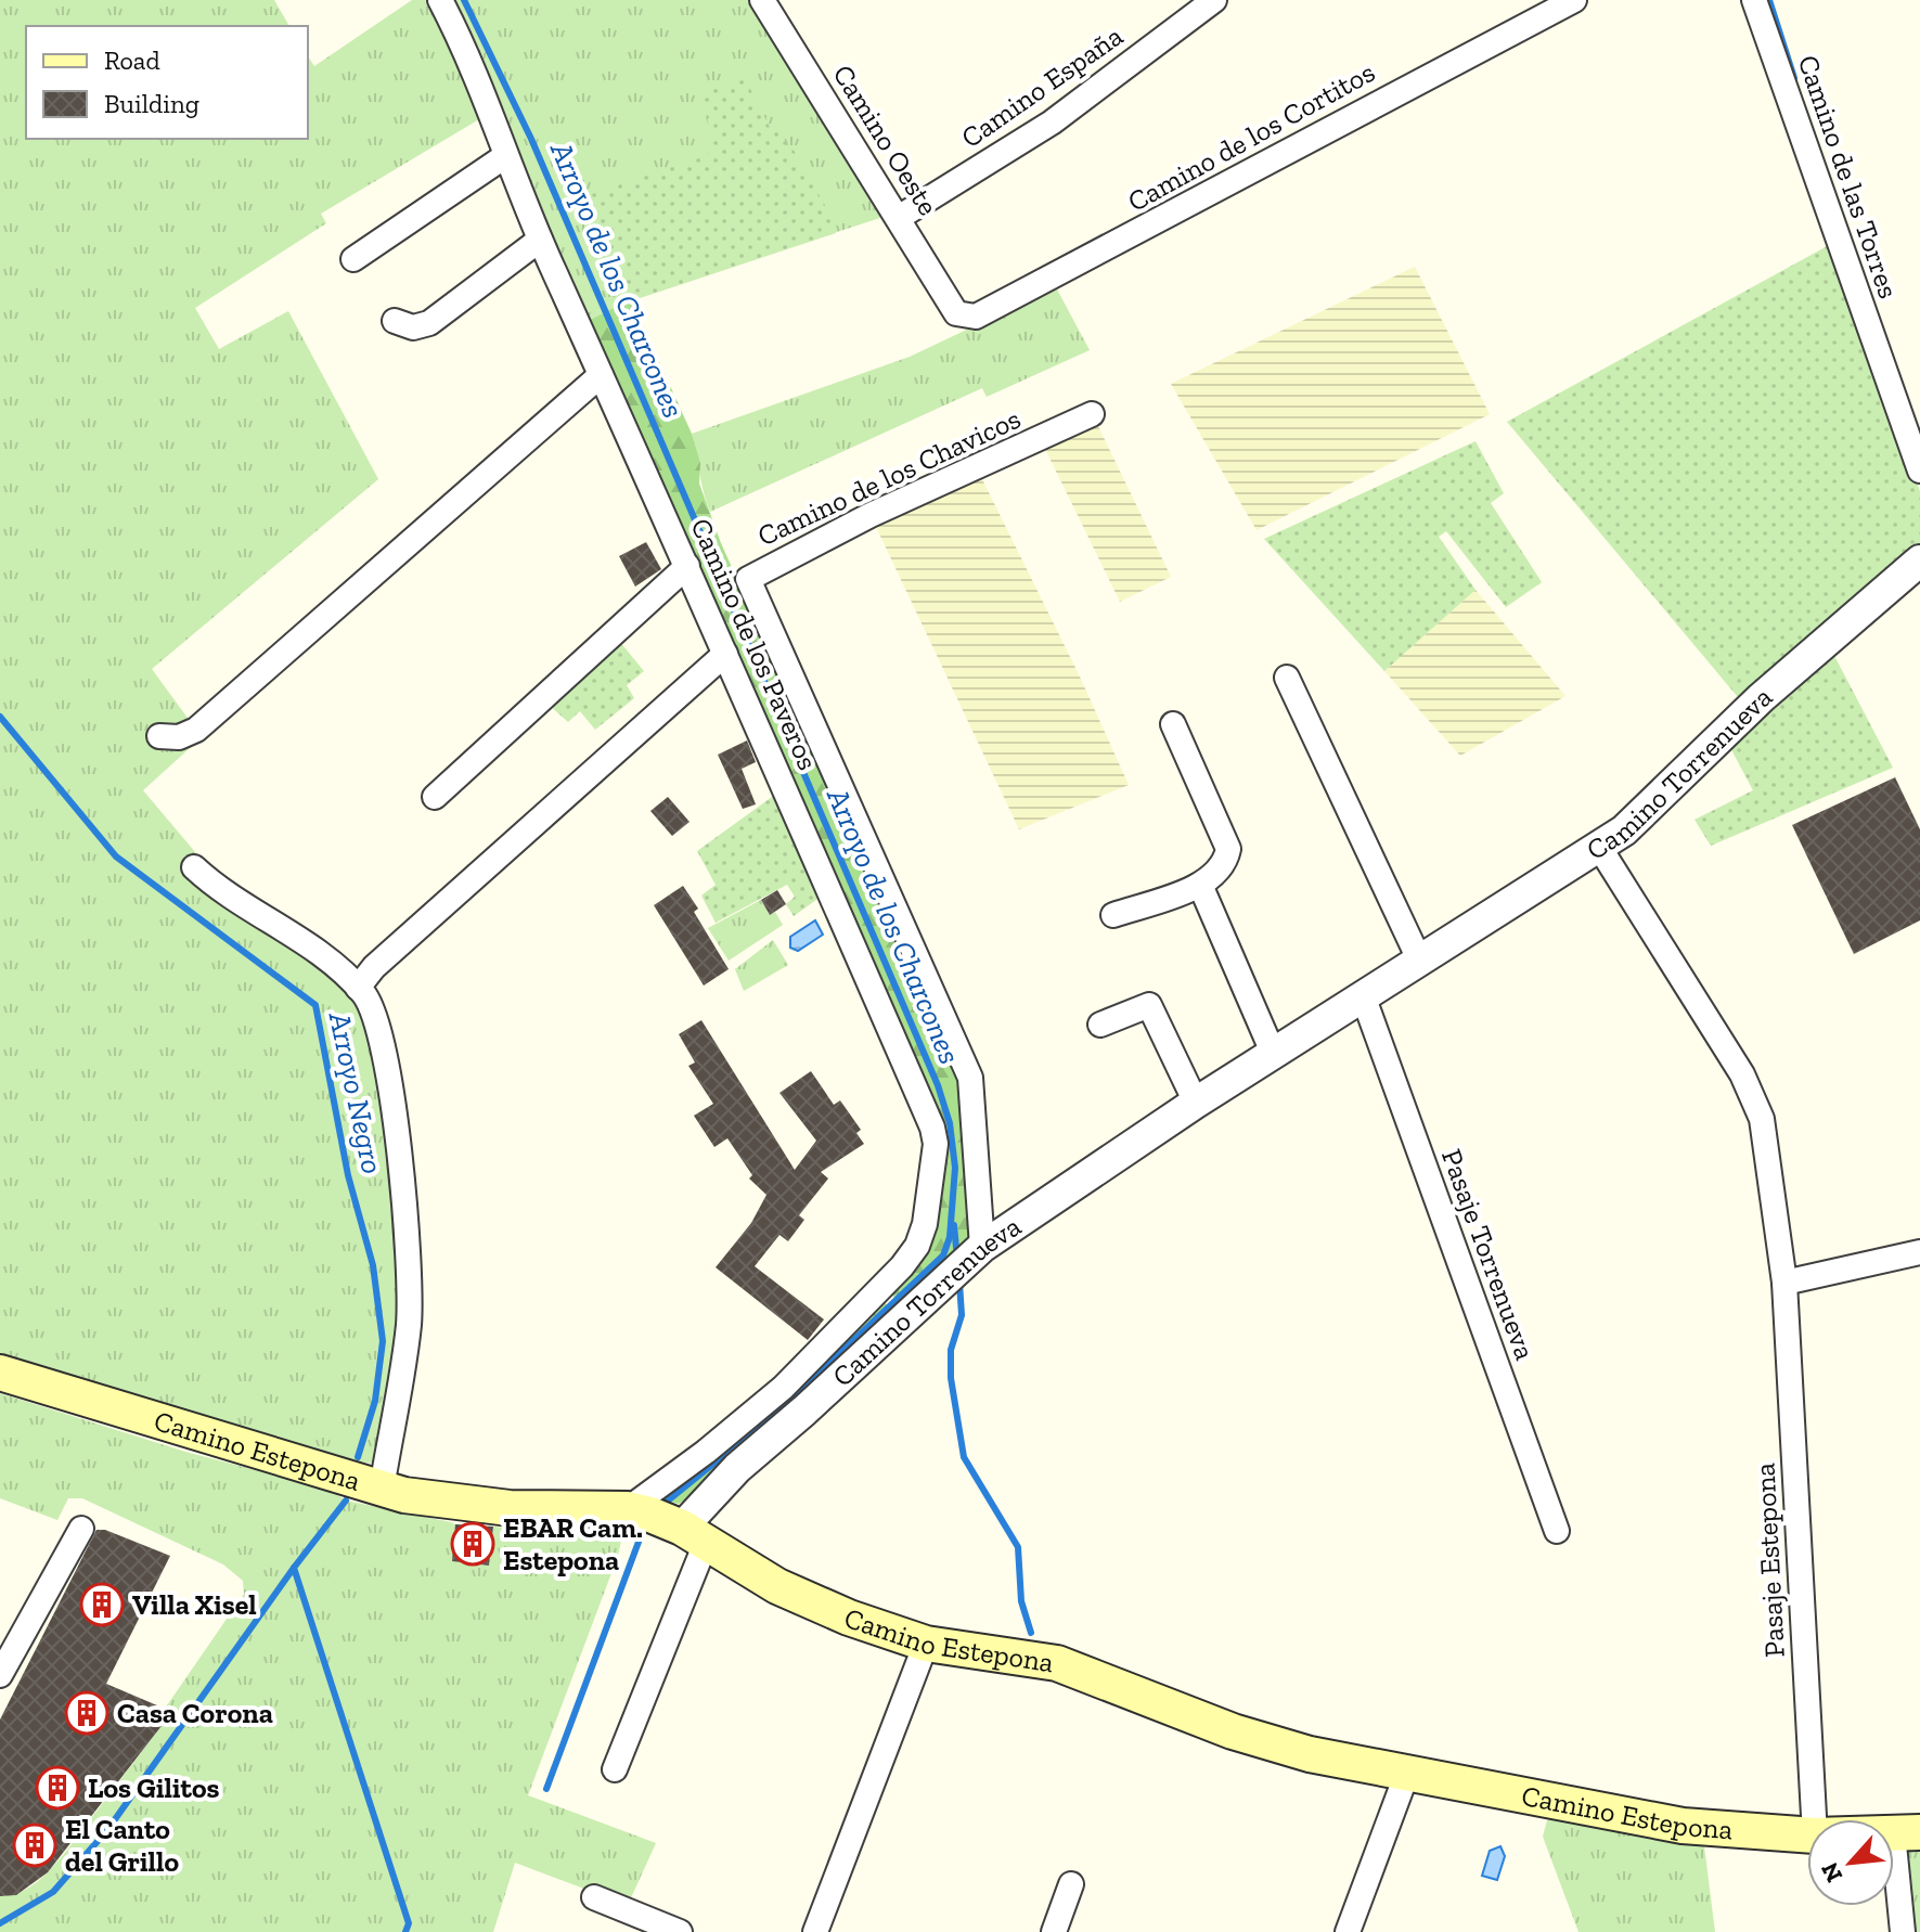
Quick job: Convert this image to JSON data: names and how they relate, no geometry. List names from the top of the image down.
{
  "streets": {
    "main road": ["Camino Estepona"],
    "street": [
      "Camino España",
      "Camino de los Cortitos",
      "Camino Oeste",
      "Camino de las Torres",
      "Camino de los Chavicos",
      "Camino de los Paveros",
      "Camino Torrenueva",
      "Pasaje Torrenueva",
      "Pasaje Estepona"
    ]
  },
  "crossings": [
    ["Camino España", "Camino Oeste"],
    ["Camino de los Cortitos", "Camino Oeste"],
    ["Camino de los Chavicos", "Camino Torrenueva"],
    ["Camino de los Paveros", "Camino Torrenueva"],
    ["Camino Torrenueva", "Pasaje Torrenueva"],
    ["Camino Torrenueva", "Camino Estepona"],
    ["Camino Torrenueva", "Pasaje Estepona"]
  ],
  "water": ["Arroyo de los Charcones", "Arroyo Negro"],
  "places": {
    "building": [
      "EBAR Cam. Estepona",
      "Villa Xisel",
      "Casa Corona",
      "Los Gilitos",
      "El Canto del Grillo"
    ]
  },
  "legend": ["Road", "Building"],
  "north": "bottom left"
}
